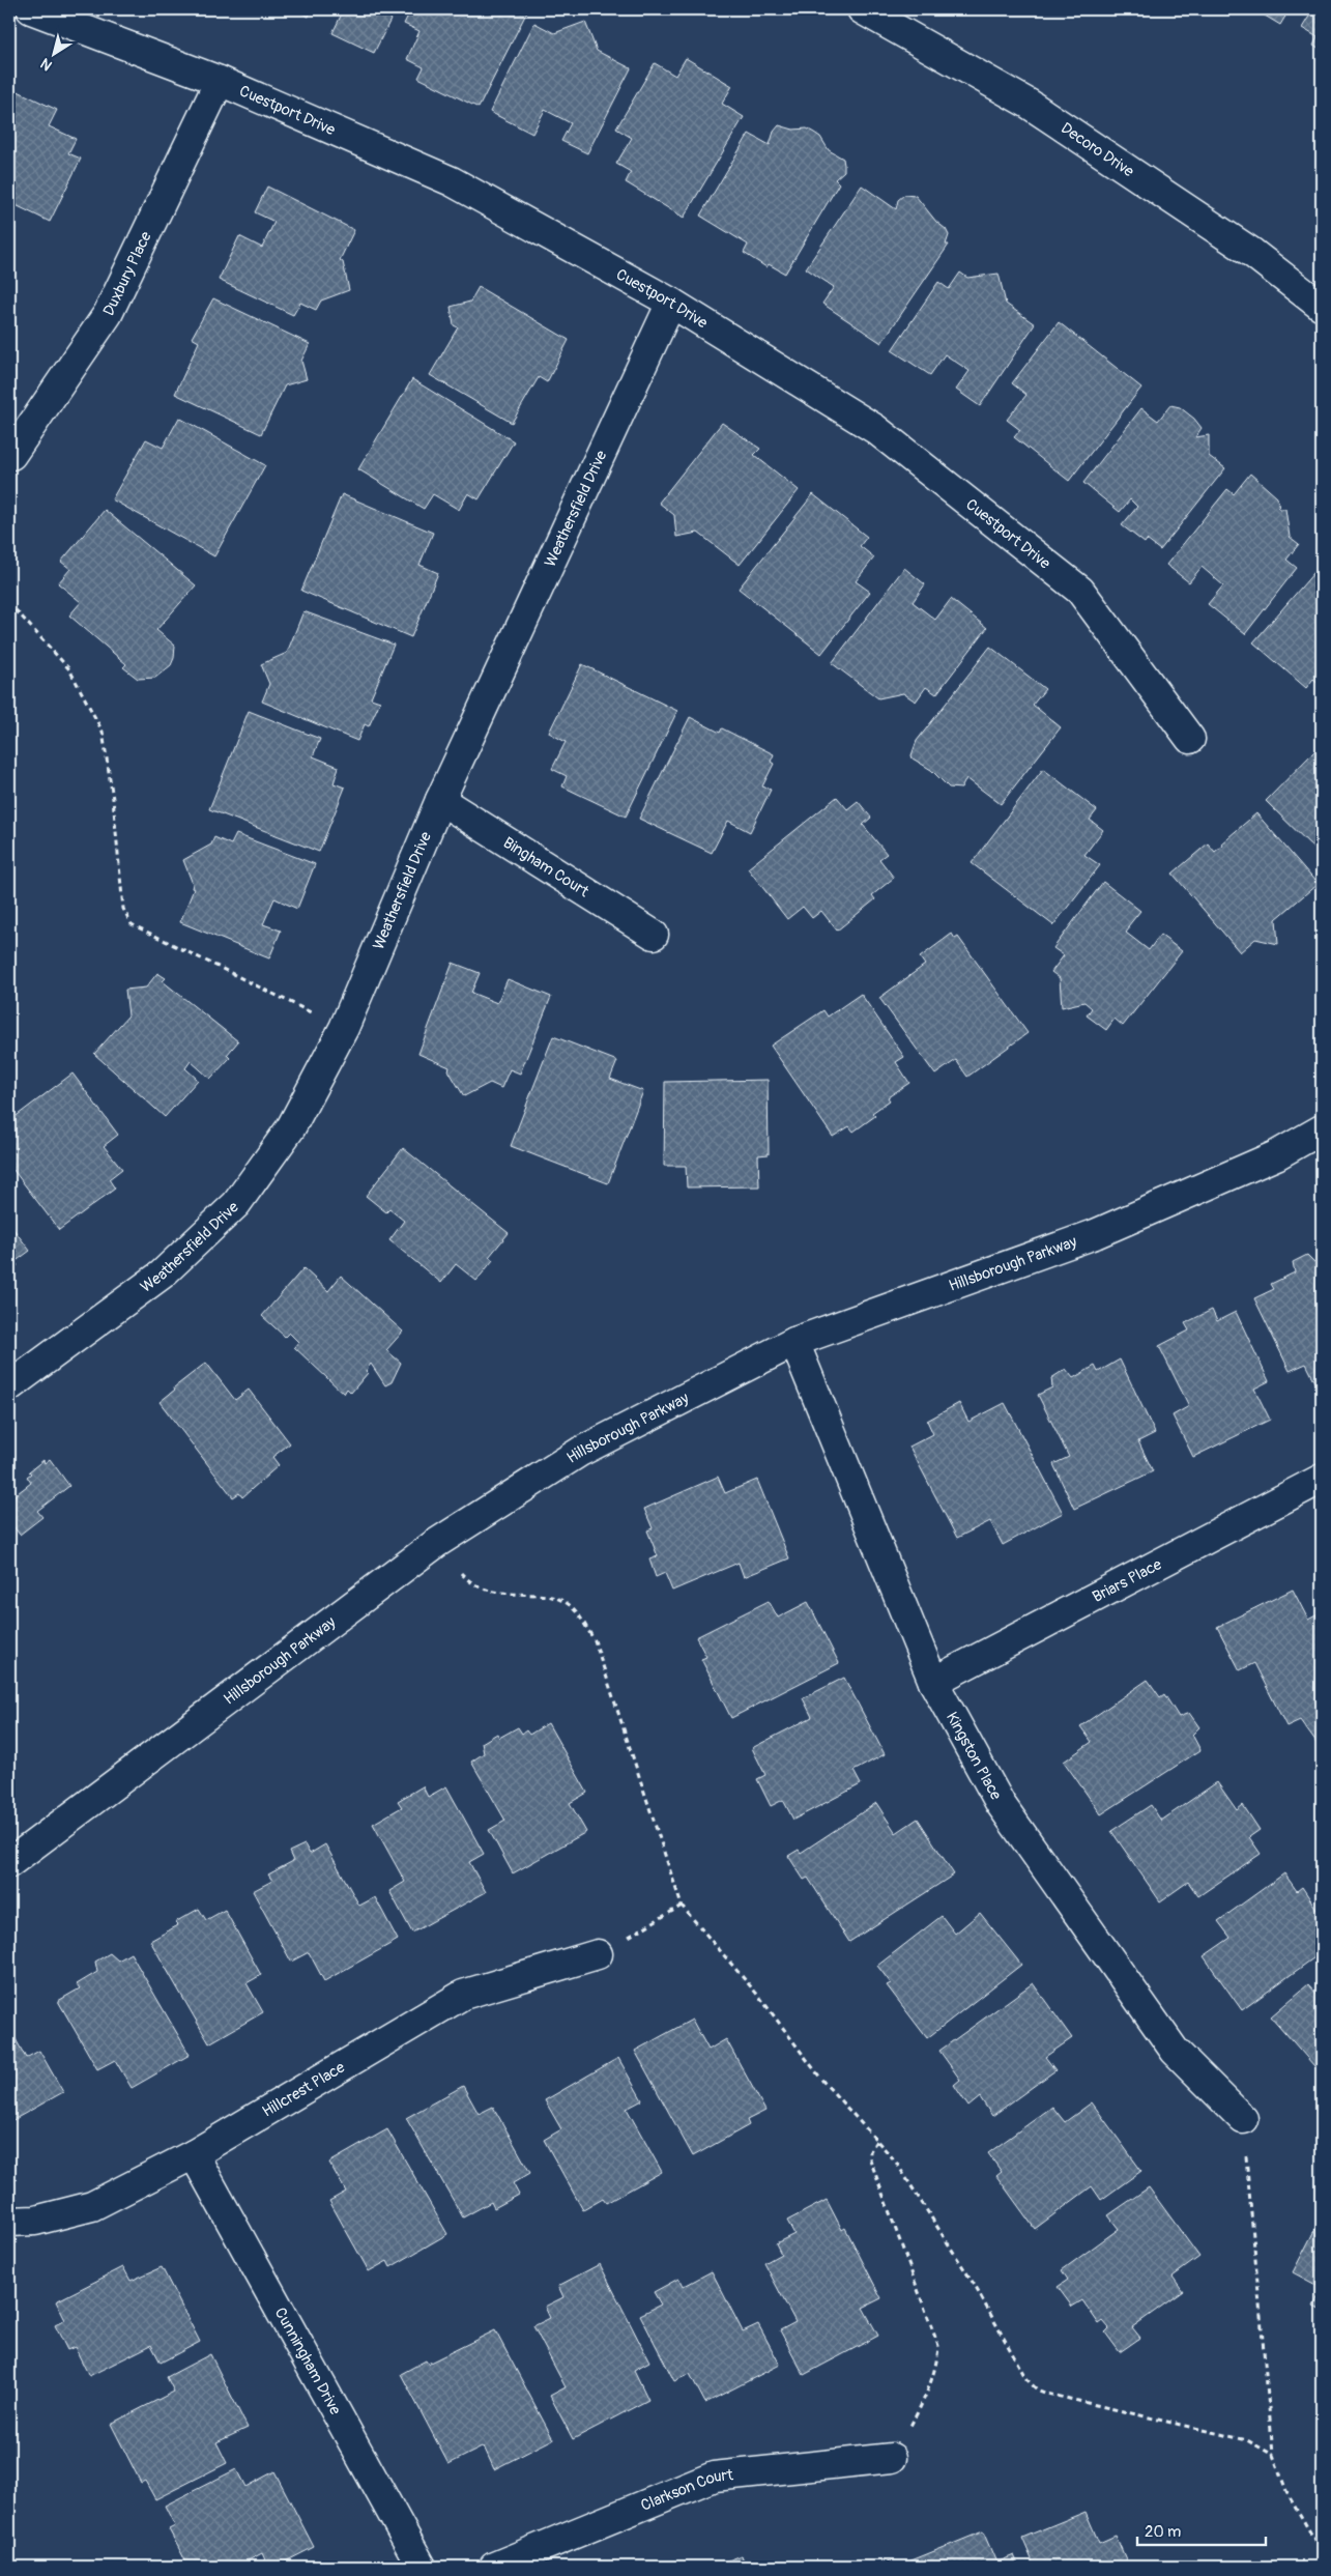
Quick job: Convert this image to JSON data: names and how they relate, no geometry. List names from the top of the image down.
{
  "streets": {
    "street": [
      "Cuestport Drive",
      "Decoro Drive",
      "Duxbury Place",
      "Weathersfield Drive",
      "Bingham Court",
      "Hillsborough Parkway",
      "Briars Place",
      "Kingston Place",
      "Hillcrest Place",
      "Cunningham Drive",
      "Clarkson Court"
    ]
  },
  "crossings": [
    ["Cuestport Drive", "Duxbury Place"],
    ["Cuestport Drive", "Weathersfield Drive"],
    ["Weathersfield Drive", "Bingham Court"],
    ["Hillsborough Parkway", "Kingston Place"],
    ["Briars Place", "Kingston Place"],
    ["Hillcrest Place", "Cunningham Drive"]
  ],
  "scale_bar": "20 m",
  "north": "bottom left"
}
